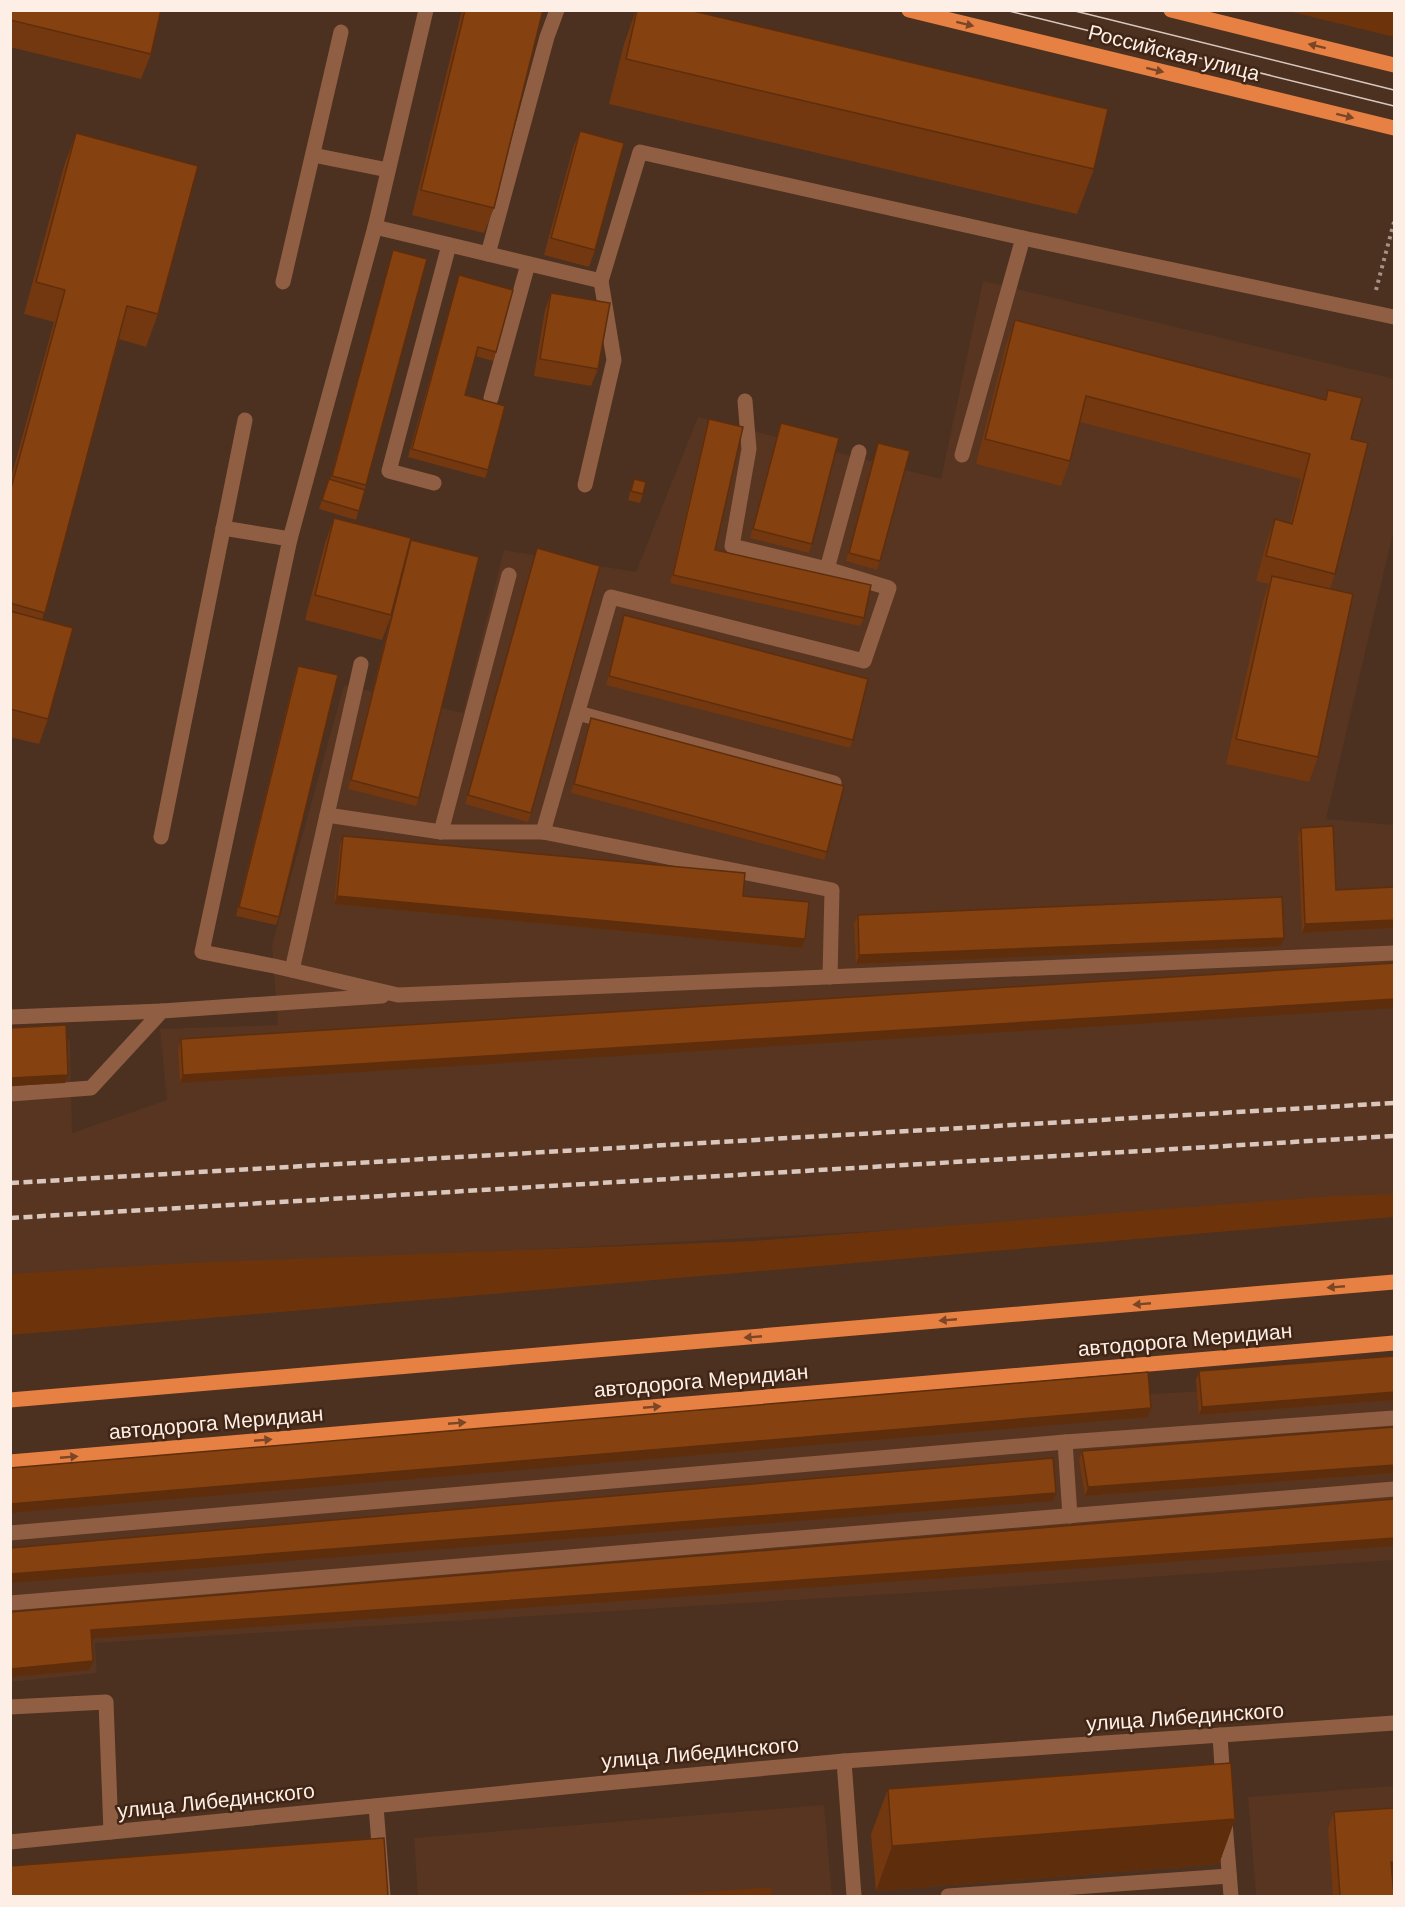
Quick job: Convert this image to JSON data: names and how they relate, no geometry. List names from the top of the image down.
{
  "streets": {
    "main road": ["Российская улица", "автодорога Меридиан"],
    "street": ["улица Либединского"]
  }
}
